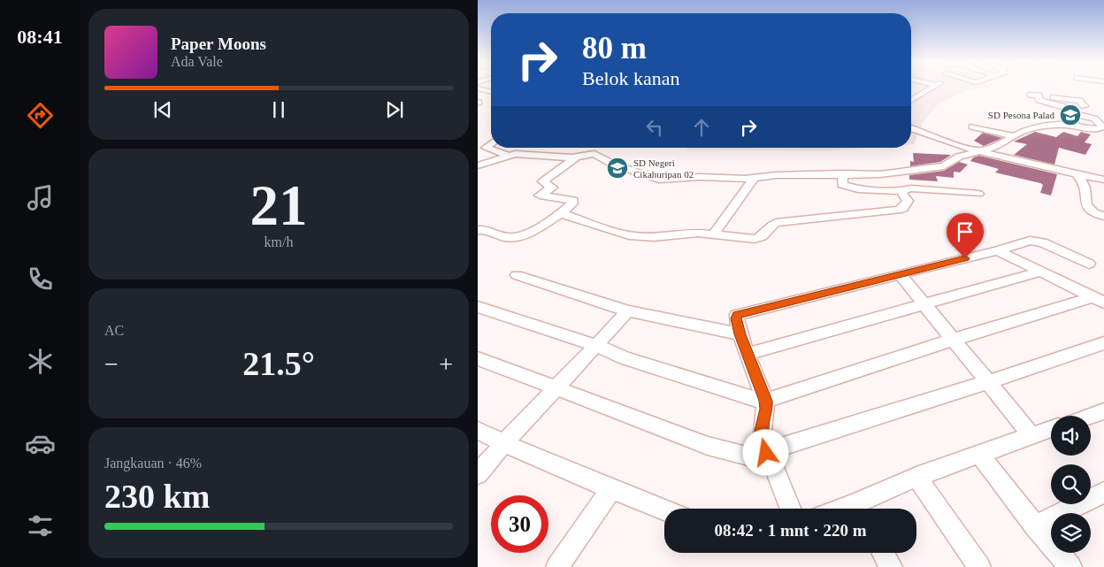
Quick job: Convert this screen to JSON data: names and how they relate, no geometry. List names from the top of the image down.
{
  "places": {
    "school or university": ["SD Pesona Palad", "SD Negeri Cikahuripan 02"]
  },
  "page": {
    "tabs": "08:41",
    "turn": ["80 m", "Belok kanan"],
    "song": ["Paper Moons", "Ada Vale"],
    "tile": [
      ["21", "km/h"],
      "AC",
      ["Jangkauan · 46%", "230 km"]
    ],
    "heat": ["−", "21.5°", "+"],
    "limit": "30",
    "trip": "08:42 · 1 mnt · 220 m"
  }
}
